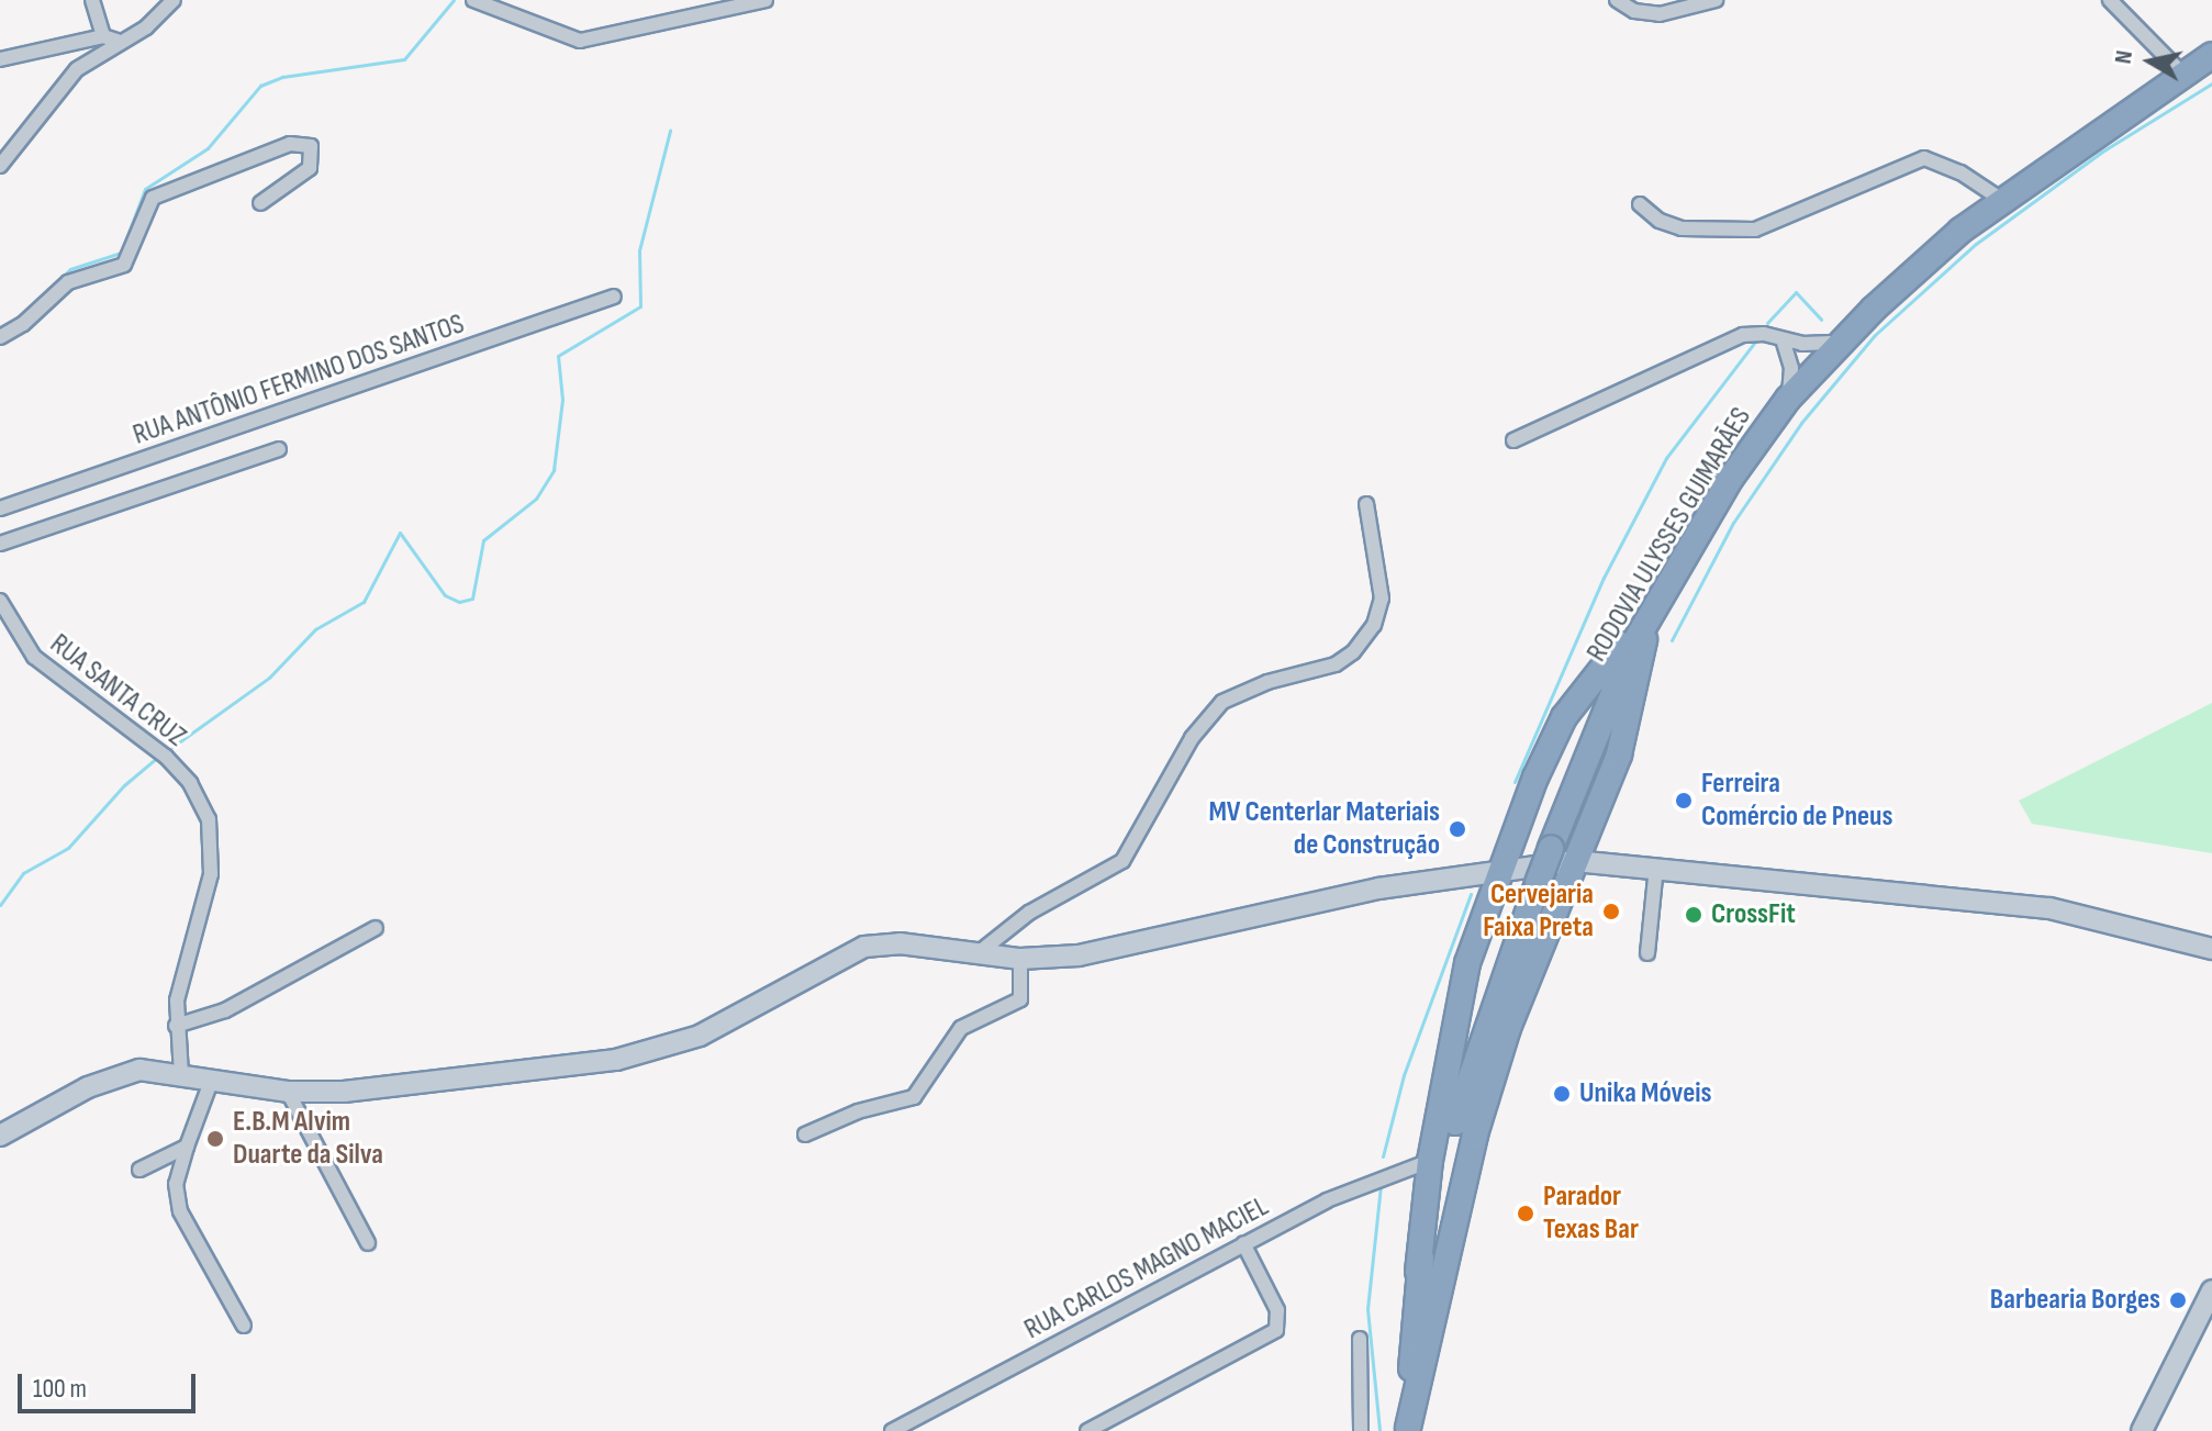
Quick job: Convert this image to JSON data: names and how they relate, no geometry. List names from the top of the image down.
{
  "streets": {
    "highway": ["RODOVIA ULYSSES GUIMARÃES"],
    "street": ["RUA ANTÔNIO FERMINO DOS SANTOS", "RUA SANTA CRUZ", "RUA CARLOS MAGNO MACIEL"]
  },
  "places": [
    "Ferreira Comércio de Pneus",
    "MV Centerlar Materiais de Construção",
    "Cervejaria Faixa Preta",
    "CrossFit",
    "Unika Móveis",
    "E.B.M Alvim Duarte da Silva",
    "Parador Texas Bar",
    "Barbearia Borges"
  ],
  "scale_bar": "100 m",
  "north": "left"
}
